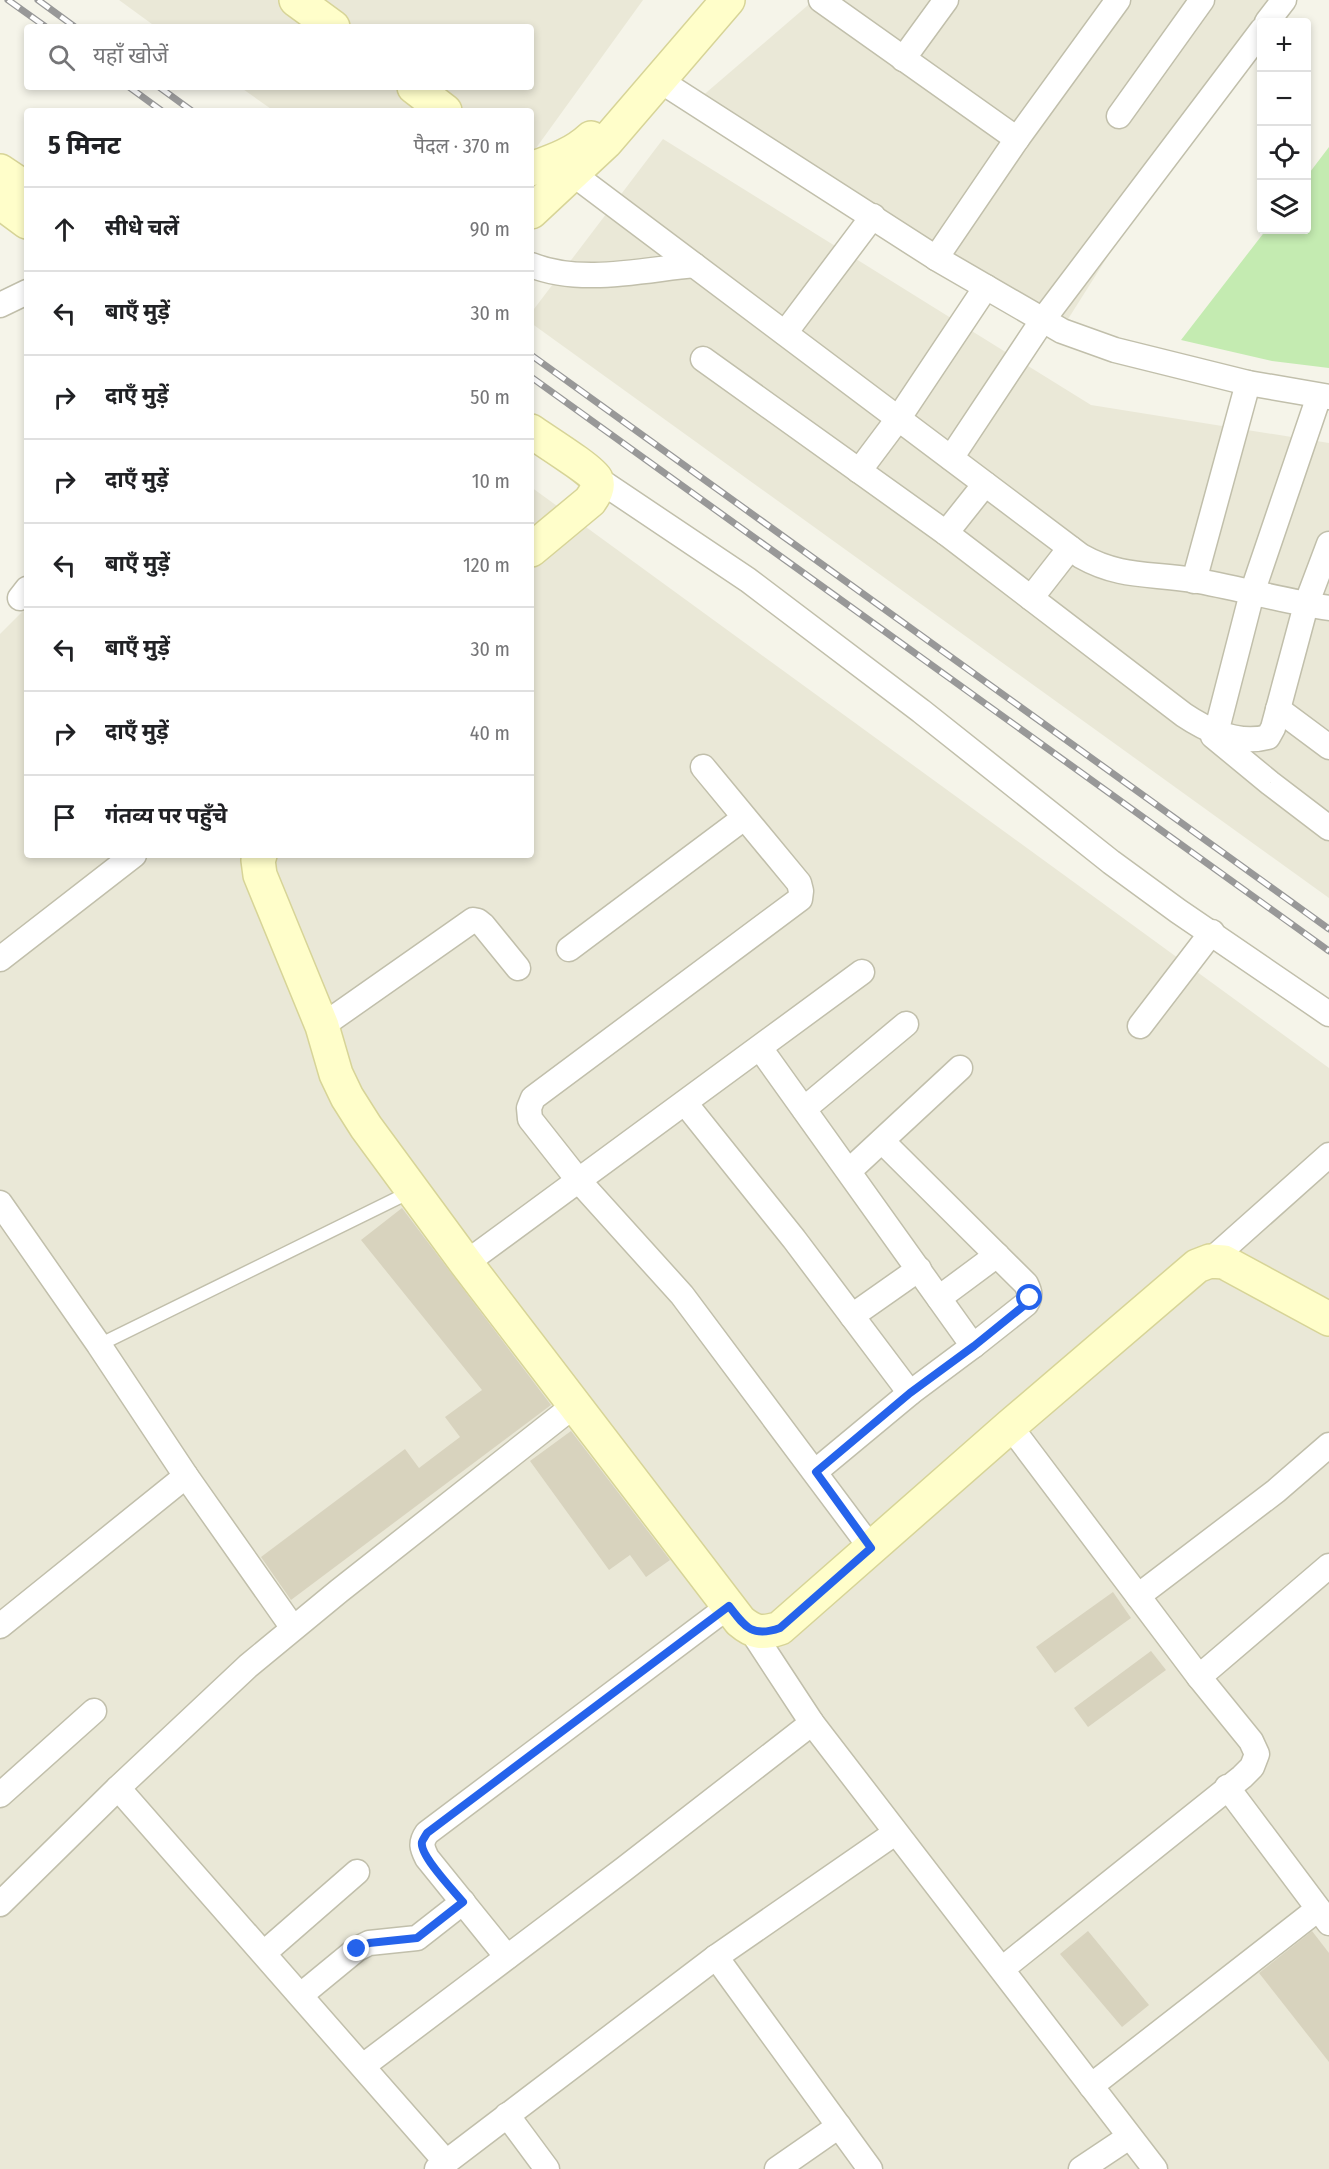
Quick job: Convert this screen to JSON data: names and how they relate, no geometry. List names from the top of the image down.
{
  "page": {
    "map_buttons": ["+", "−"],
    "search": "यहाँ खोजें",
    "heading": ["5 मिनट", "पैदल · 370 m"],
    "list": [
      ["सीधे चलें", "90 m"],
      ["बाएँ मुड़ें", "30 m"],
      ["दाएँ मुड़ें", "50 m"],
      ["दाएँ मुड़ें", "10 m"],
      ["बाएँ मुड़ें", "120 m"],
      ["बाएँ मुड़ें", "30 m"],
      ["दाएँ मुड़ें", "40 m"],
      "गंतव्य पर पहुँचे"
    ]
  }
}
